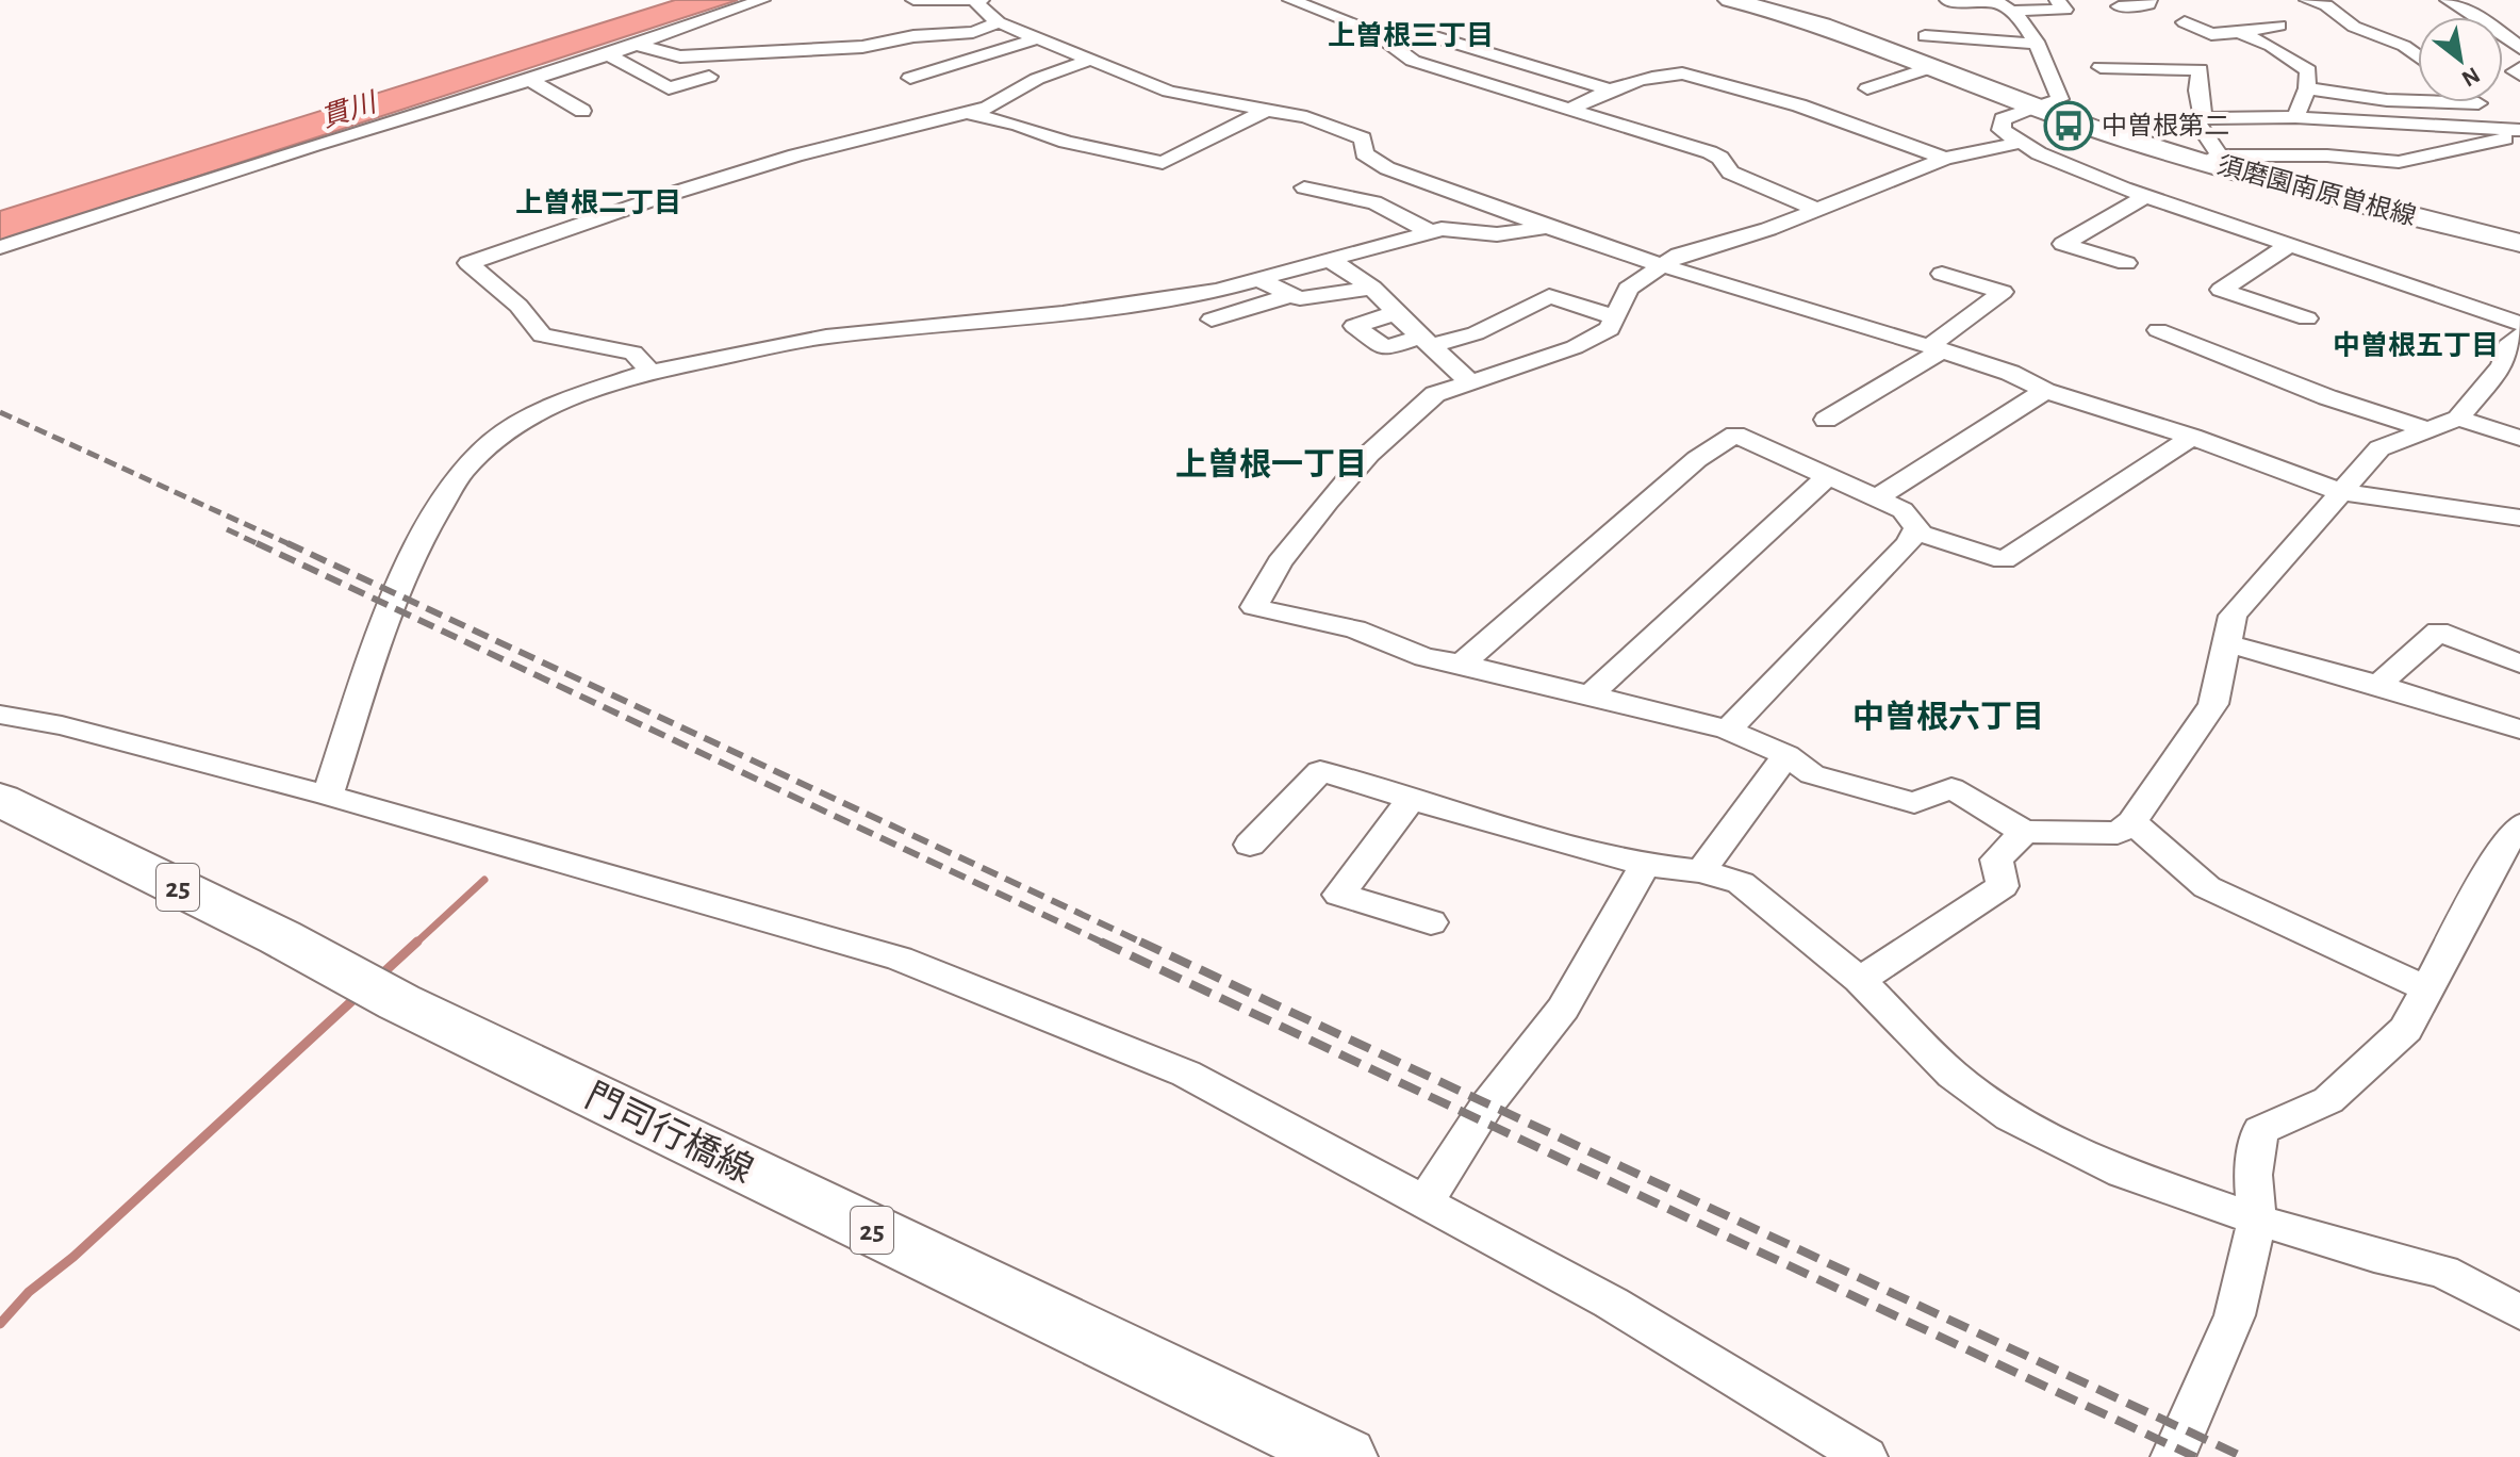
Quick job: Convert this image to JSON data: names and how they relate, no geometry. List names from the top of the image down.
{
  "streets": {
    "main road": ["須磨園南原曽根線", "25", "門司行橋線"]
  },
  "districts": [
    "上曽根三丁目",
    "上曽根二丁目",
    "中曽根五丁目",
    "上曽根一丁目",
    "中曽根六丁目"
  ],
  "water": ["貫川"],
  "places": {
    "bus stop": ["中曽根第二"]
  },
  "north": "bottom right"
}
